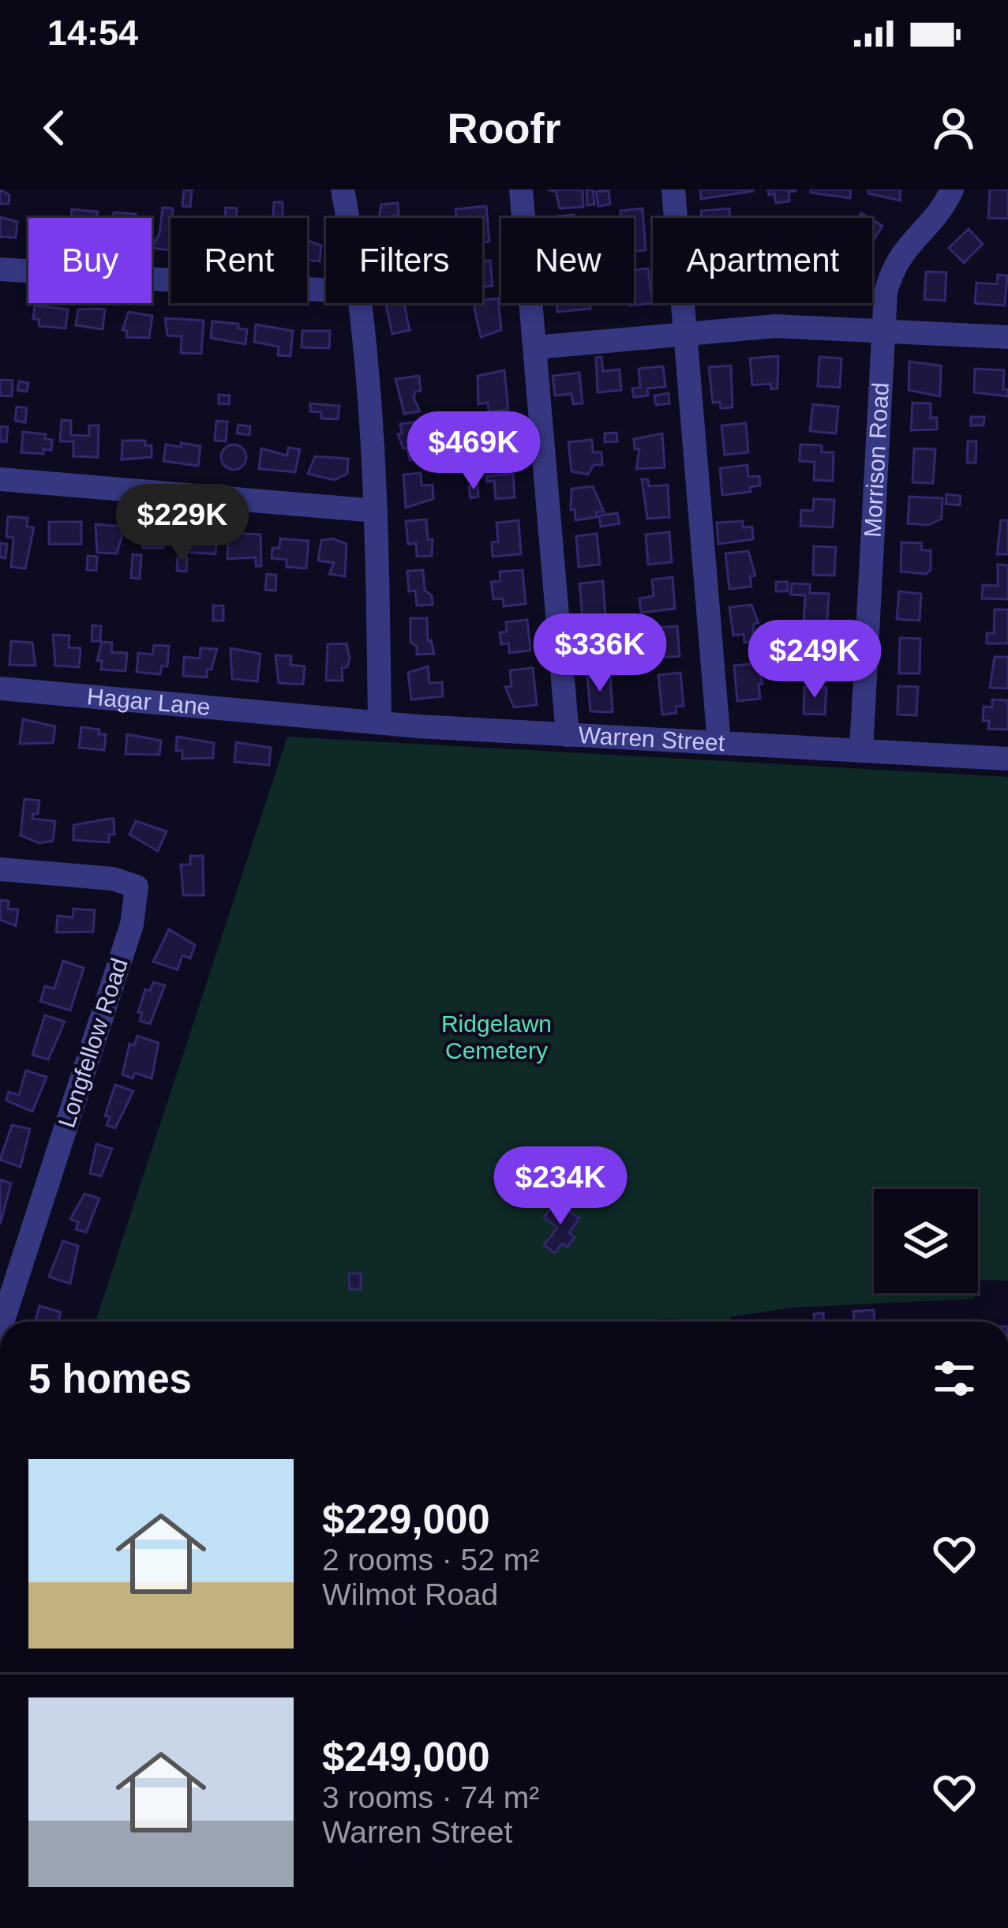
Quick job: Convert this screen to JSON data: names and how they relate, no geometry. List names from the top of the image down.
{
  "streets": {
    "street": [
      "Morrison Road",
      "Hagar Lane",
      "Warren Street",
      "Longfellow Road"
    ]
  },
  "crossings": [
    ["Morrison Road", "Warren Street"],
    ["Hagar Lane", "Warren Street"]
  ],
  "parks": ["Ridgelawn Cemetery"],
  "page": {
    "status": "14:54",
    "header": "Roofr",
    "chip": [
      "Buy",
      "Rent",
      "Filters",
      "New",
      "Apartment"
    ],
    "price": [
      "$469K",
      "$229K",
      "$336K",
      "$249K",
      "$234K"
    ],
    "heading": "5 homes",
    "list": [
      {
        "name": "$229,000",
        "note": "2 rooms · 52 m² · Wilmot Road"
      },
      {
        "name": "$249,000",
        "note": "3 rooms · 74 m² · Warren Street"
      }
    ]
  }
}
